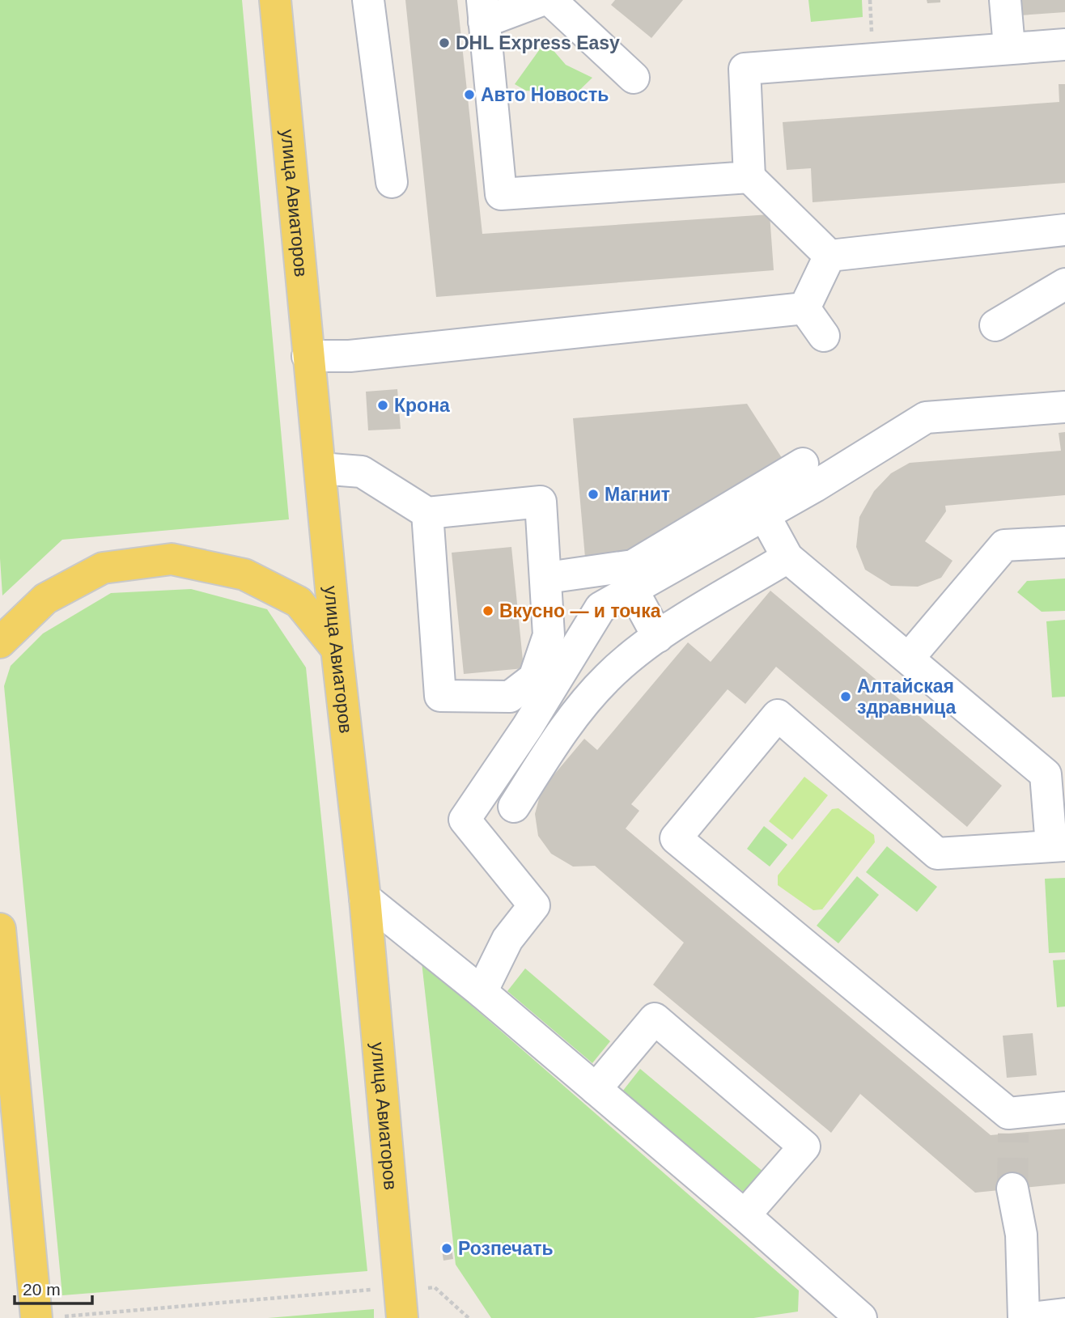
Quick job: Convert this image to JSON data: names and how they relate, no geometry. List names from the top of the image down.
{
  "streets": {
    "main road": ["улица Авиаторов"]
  },
  "places": [
    "DHL Express Easy",
    "Авто Новость",
    "Крона",
    "Магнит",
    "Вкусно — и точка",
    "Алтайская здравница",
    "Розпечать"
  ],
  "scale_bar": "20 m"
}
